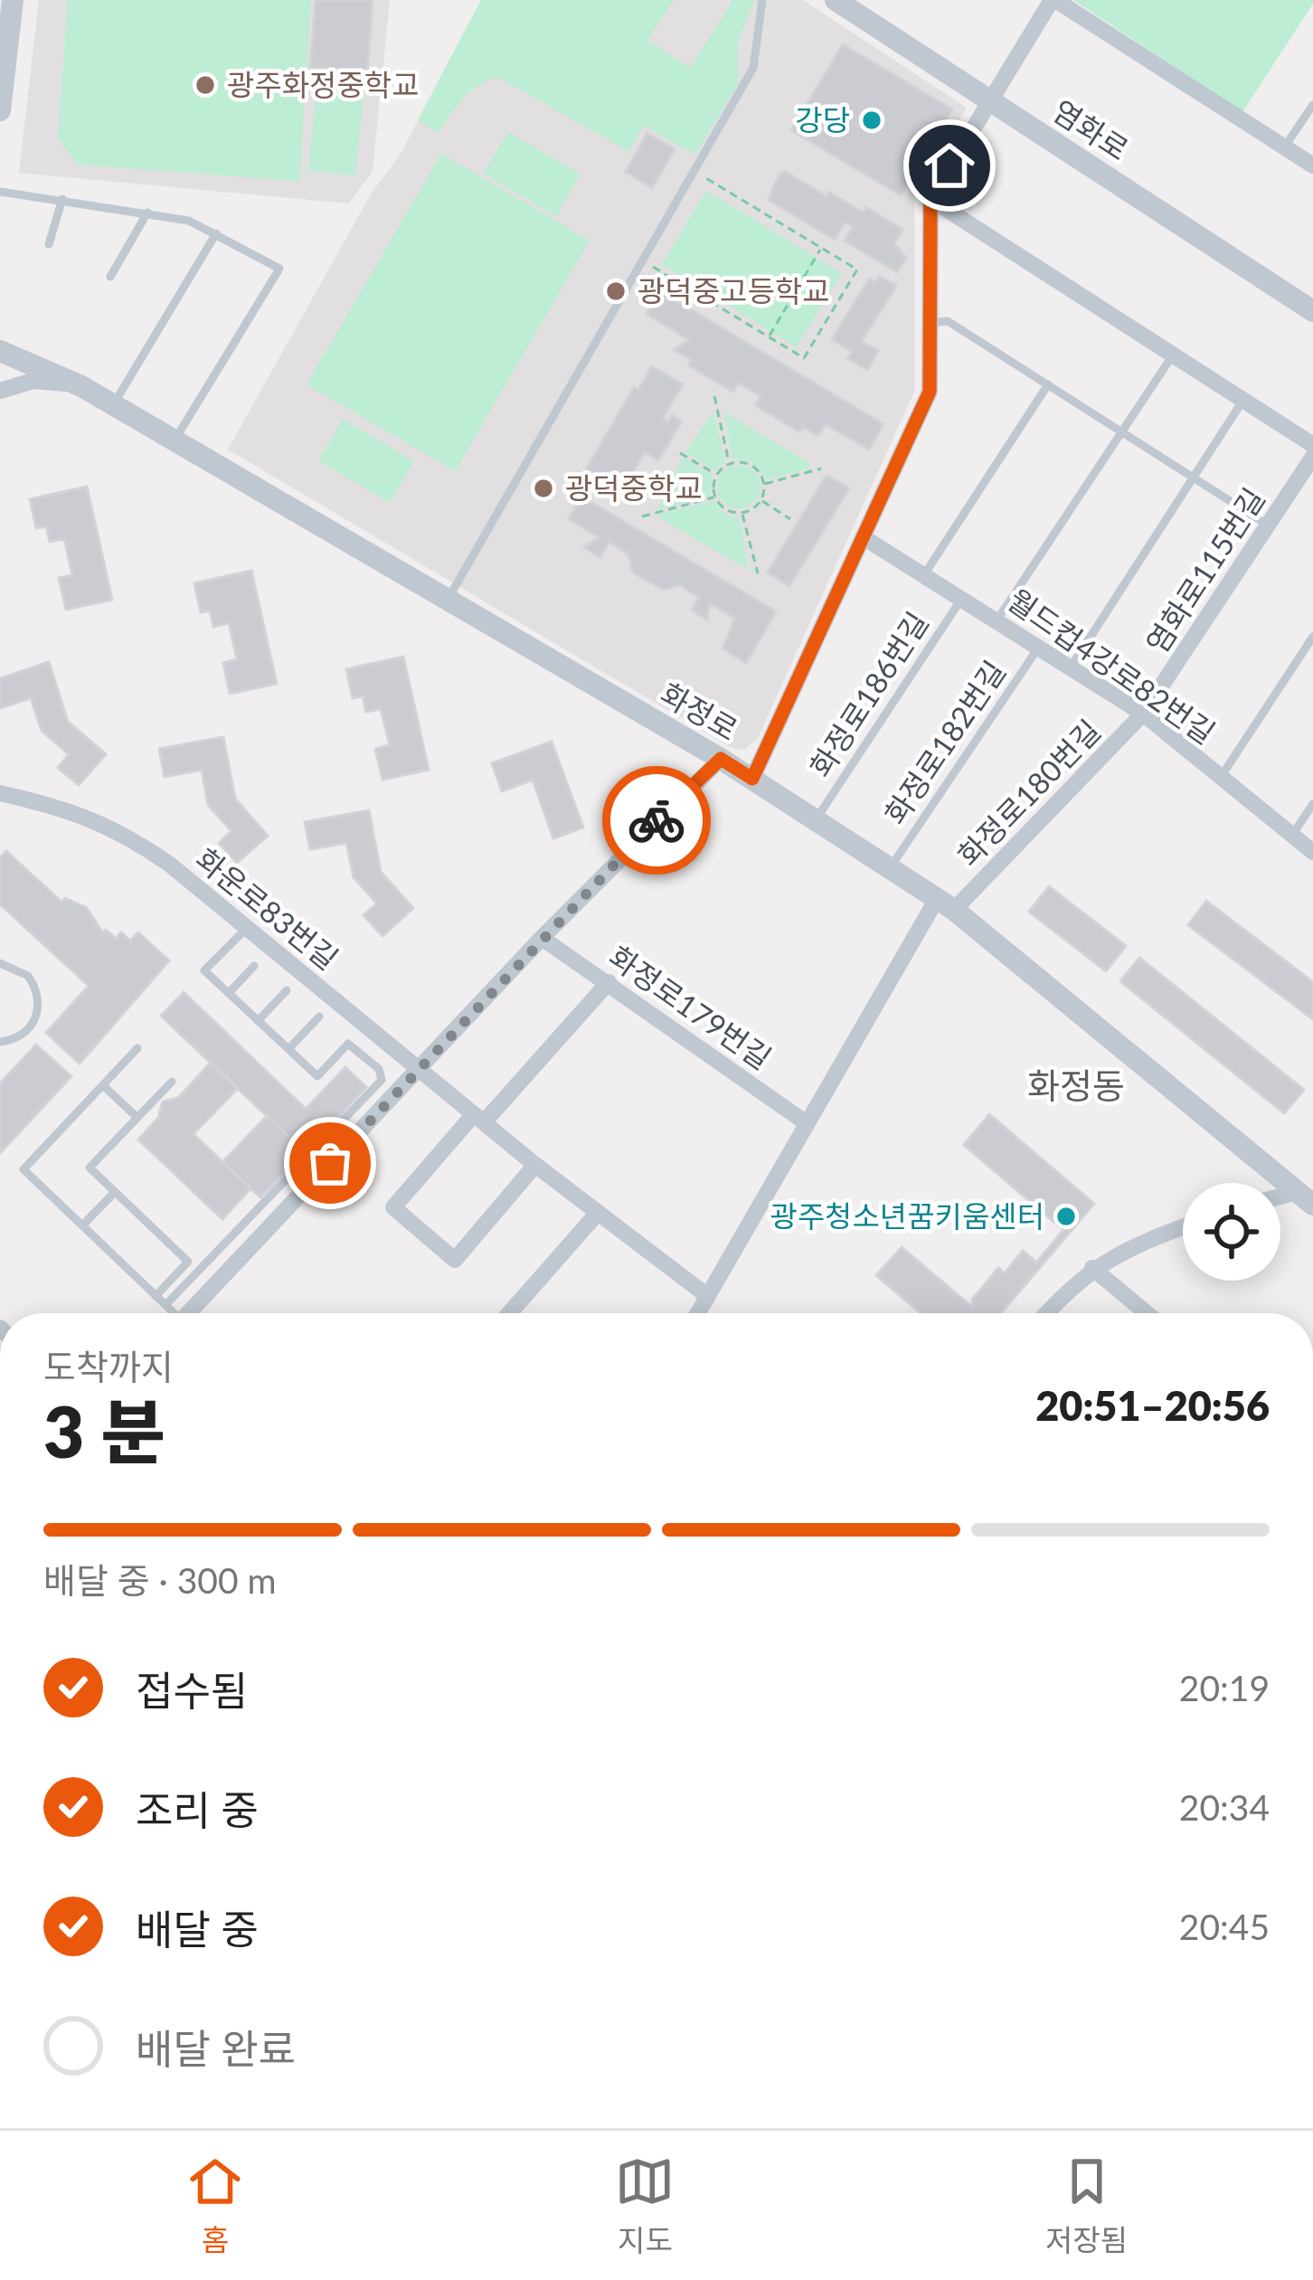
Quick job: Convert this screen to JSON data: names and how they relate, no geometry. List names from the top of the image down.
{
  "streets": {
    "street": [
      "염화로",
      "염화로115번길",
      "월드컵4강로82번길",
      "화정로",
      "화정로180번길",
      "화운로83번길",
      "화정로179번길"
    ],
    "lane": ["화정로186번길", "화정로182번길"]
  },
  "crossings": [
    ["염화로115번길", "월드컵4강로82번길"],
    ["염화로115번길", "화정로180번길"],
    ["월드컵4강로82번길", "화정로186번길"],
    ["월드컵4강로82번길", "화정로182번길"],
    ["월드컵4강로82번길", "화정로180번길"],
    ["화정로186번길", "화정로"],
    ["화정로", "화정로182번길"],
    ["화정로", "화정로180번길"]
  ],
  "districts": ["화정동"],
  "places": [
    "광주화정중학교",
    "강당",
    "광덕중고등학교",
    "광덕중학교",
    "광주청소년꿈키움센터"
  ],
  "page": {
    "heading": ["3 분", "도착까지", "20:51–20:56"],
    "bar": "배달 중 · 300 m",
    "list": [
      ["접수됨", "20:19"],
      ["조리 중", "20:34"],
      ["배달 중", "20:45"],
      "배달 완료"
    ],
    "tabs": ["홈", "지도", "저장됨"]
  }
}
